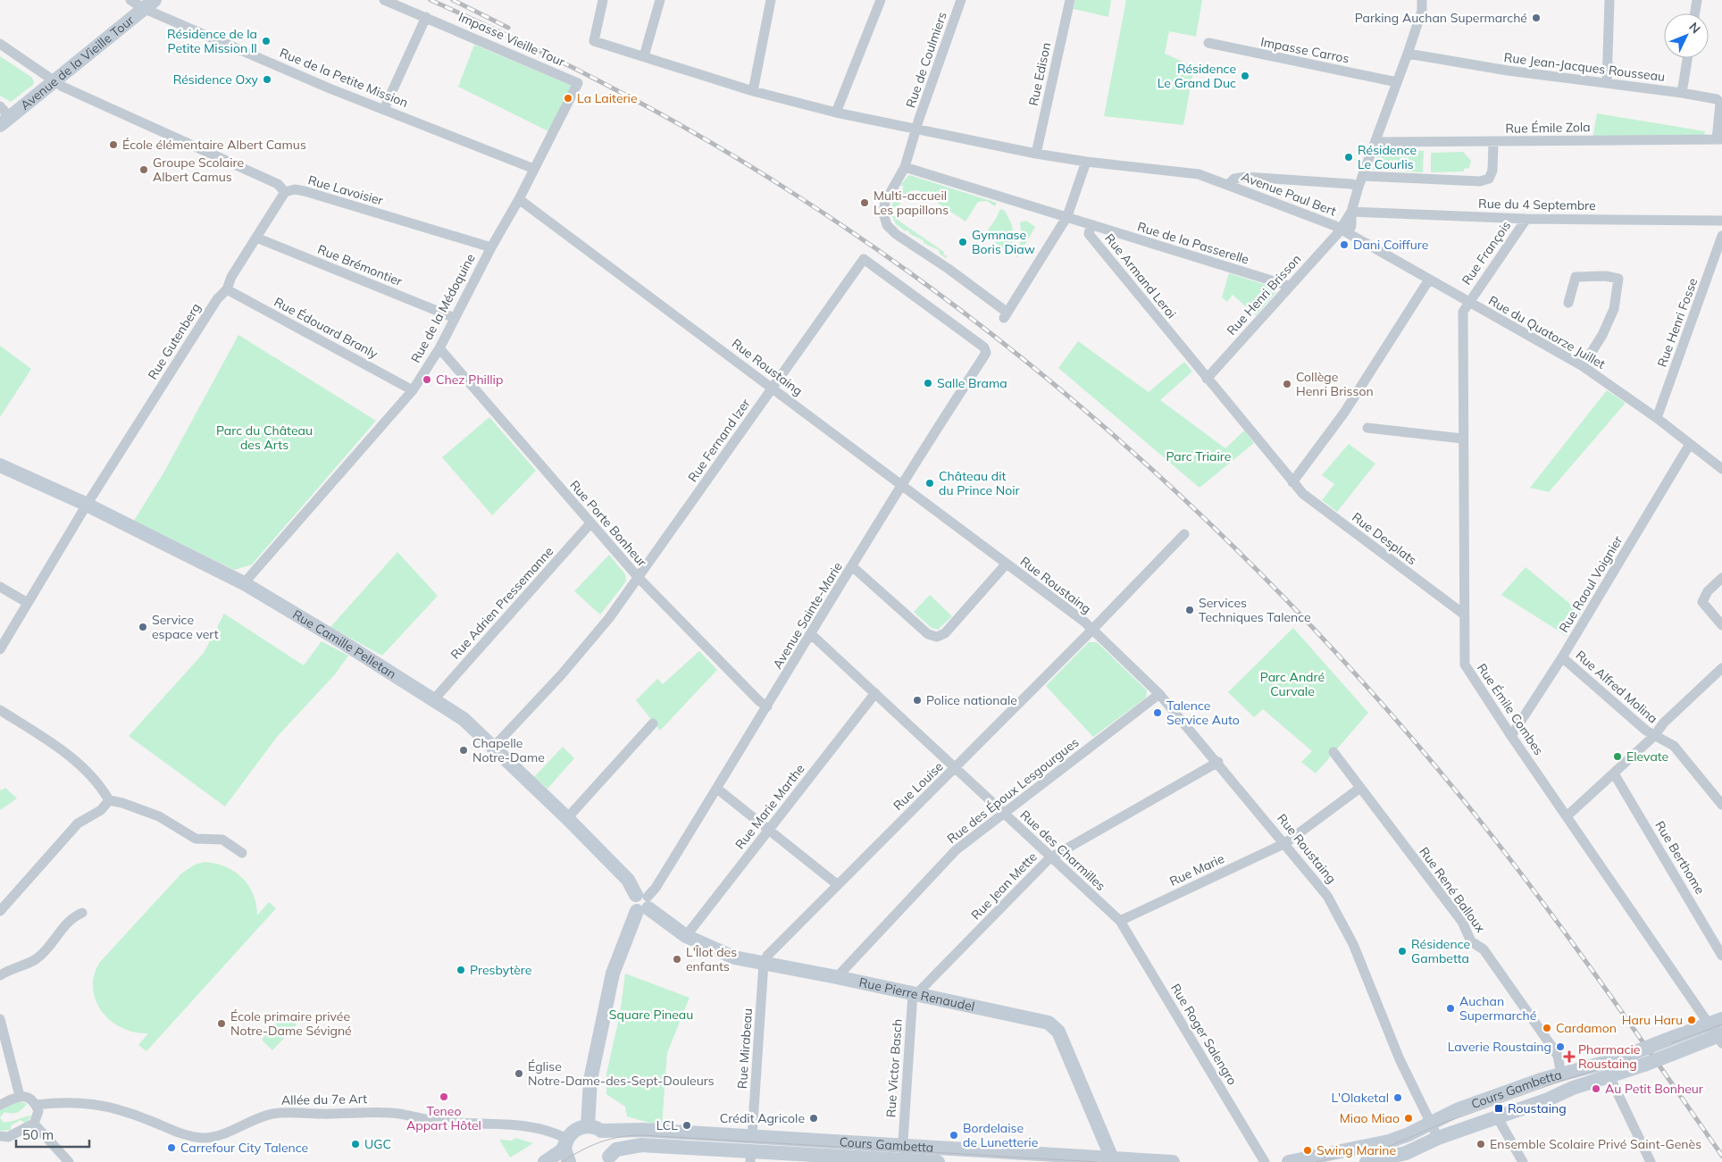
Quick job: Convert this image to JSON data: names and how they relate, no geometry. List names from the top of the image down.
{
  "streets": {
    "main road": [
      "Avenue de la Vieille Tour",
      "Rue Camille Pelletan",
      "Rue Pierre Renaudel",
      "Cours Gambetta"
    ],
    "street": [
      "Impasse Vieille Tour",
      "Impasse Carros",
      "Rue de Coulmiers",
      "Rue Jean-Jacques Rousseau",
      "Rue Edison",
      "Rue de la Petite Mission",
      "Rue Émile Zola",
      "Rue Lavoisier",
      "Avenue Paul Bert",
      "Rue du 4 Septembre",
      "Rue de la Passerelle",
      "Rue François",
      "Rue Brémontier",
      "Rue Armand Leroi",
      "Rue Henri Brisson",
      "Rue de la Médoquine",
      "Rue Henri Fosse",
      "Rue Édouard Branly",
      "Rue du Quatorze Juillet",
      "Rue Gutenberg",
      "Rue Roustaing",
      "Rue Fernand Izer",
      "Rue Porte Bonheur",
      "Rue Desplats",
      "Rue Raoul Voignier",
      "Rue Adrien Pressemanne",
      "Avenue Sainte-Marie",
      "Rue Alfred Molina",
      "Rue Émile Combes",
      "Rue Louise",
      "Rue des Époux Lesgourgues",
      "Rue Marie Marthe",
      "Rue des Charmilles",
      "Rue Berthome",
      "Rue Marie",
      "Rue Jean Mette",
      "Rue René Balloux",
      "Rue Roger Salengro",
      "Rue Mirabeau",
      "Rue Victor Basch",
      "Allée du 7e Art"
    ]
  },
  "crossings": [
    ["Impasse Vieille Tour", "Rue de la Médoquine"],
    ["Rue de Coulmiers", "Avenue Paul Bert"],
    ["Avenue de la Vieille Tour", "Rue de la Petite Mission"],
    ["Rue Jean-Jacques Rousseau", "Rue Émile Zola"],
    ["Rue Edison", "Avenue Paul Bert"],
    ["Rue de la Petite Mission", "Rue de la Médoquine"],
    ["Rue Lavoisier", "Rue de la Médoquine"],
    ["Rue Lavoisier", "Rue Gutenberg"],
    ["Avenue Paul Bert", "Rue Henri Brisson"],
    ["Avenue Paul Bert", "Rue du Quatorze Juillet"],
    ["Rue du 4 Septembre", "Rue François"],
    ["Rue de la Passerelle", "Rue Armand Leroi"],
    ["Rue de la Passerelle", "Rue Henri Brisson"],
    ["Rue François", "Rue du Quatorze Juillet"],
    ["Rue François", "Rue Émile Combes"],
    ["Rue Brémontier", "Rue de la Médoquine"],
    ["Rue Brémontier", "Rue Gutenberg"],
    ["Rue Armand Leroi", "Rue Henri Brisson"],
    ["Rue Armand Leroi", "Rue Desplats"],
    ["Rue Henri Brisson", "Rue du Quatorze Juillet"],
    ["Rue de la Médoquine", "Rue Édouard Branly"],
    ["Rue de la Médoquine", "Rue Roustaing"],
    ["Rue de la Médoquine", "Rue Porte Bonheur"],
    ["Rue de la Médoquine", "Rue Camille Pelletan"],
    ["Rue Henri Fosse", "Rue du Quatorze Juillet"],
    ["Rue Édouard Branly", "Rue Gutenberg"],
    ["Rue du Quatorze Juillet", "Rue Raoul Voignier"],
    ["Rue du Quatorze Juillet", "Rue Émile Combes"],
    ["Rue Gutenberg", "Rue Camille Pelletan"],
    ["Rue Roustaing", "Rue Fernand Izer"],
    ["Rue Roustaing", "Avenue Sainte-Marie"],
    ["Rue Roustaing", "Rue Louise"],
    ["Rue Roustaing", "Rue des Époux Lesgourgues"],
    ["Rue Roustaing", "Rue Marie"],
    ["Rue Roustaing", "Rue Jean Mette"],
    ["Rue Roustaing", "Cours Gambetta"],
    ["Rue Fernand Izer", "Rue Porte Bonheur"],
    ["Rue Fernand Izer", "Avenue Sainte-Marie"],
    ["Rue Fernand Izer", "Rue Camille Pelletan"],
    ["Rue Porte Bonheur", "Rue Adrien Pressemanne"],
    ["Rue Porte Bonheur", "Avenue Sainte-Marie"],
    ["Rue Desplats", "Rue Émile Combes"],
    ["Rue Raoul Voignier", "Rue Alfred Molina"],
    ["Rue Raoul Voignier", "Rue Émile Combes"],
    ["Rue Adrien Pressemanne", "Rue Camille Pelletan"],
    ["Avenue Sainte-Marie", "Rue Camille Pelletan"],
    ["Avenue Sainte-Marie", "Rue des Charmilles"],
    ["Avenue Sainte-Marie", "Rue Pierre Renaudel"],
    ["Rue Camille Pelletan", "Rue Pierre Renaudel"],
    ["Rue Émile Combes", "Cours Gambetta"],
    ["Rue Louise", "Rue des Charmilles"],
    ["Rue Louise", "Rue Pierre Renaudel"],
    ["Rue Louise", "Rue Mirabeau"],
    ["Rue des Époux Lesgourgues", "Rue des Charmilles"],
    ["Rue des Époux Lesgourgues", "Rue Pierre Renaudel"],
    ["Rue Marie Marthe", "Rue des Charmilles"],
    ["Rue Marie Marthe", "Rue Pierre Renaudel"],
    ["Rue des Charmilles", "Rue Marie"],
    ["Rue des Charmilles", "Rue Jean Mette"],
    ["Rue des Charmilles", "Rue Roger Salengro"],
    ["Rue Marie", "Rue Roger Salengro"],
    ["Rue Jean Mette", "Rue Pierre Renaudel"],
    ["Rue Jean Mette", "Rue Victor Basch"],
    ["Rue René Balloux", "Cours Gambetta"],
    ["Rue Pierre Renaudel", "Rue Mirabeau"],
    ["Rue Pierre Renaudel", "Rue Victor Basch"],
    ["Rue Pierre Renaudel", "Cours Gambetta"],
    ["Rue Mirabeau", "Cours Gambetta"],
    ["Rue Victor Basch", "Cours Gambetta"]
  ],
  "parks": [
    "Parc du Château des Arts",
    "Parc Triaire",
    "Parc André Curvale",
    "Square Pineau"
  ],
  "places": {
    "other": [
      "Parking Auchan Supermarché",
      "Résidence de la Petite Mission II",
      "Résidence Le Grand Duc",
      "Résidence Oxy",
      "La Laiterie",
      "École élémentaire Albert Camus",
      "Résidence Le Courlis",
      "Groupe Scolaire Albert Camus",
      "Multi-accueil Les papillons",
      "Gymnase Boris Diaw",
      "Dani Coiffure",
      "Chez Phillip",
      "Salle Brama",
      "Collège Henri Brisson",
      "Château dit du Prince Noir",
      "Services Techniques Talence",
      "Service espace vert",
      "Police nationale",
      "Talence Service Auto",
      "Chapelle Notre-Dame",
      "Elevate",
      "Résidence Gambetta",
      "L'Îlot des enfants",
      "Presbytère",
      "Auchan Supermarché",
      "Haru Haru",
      "École primaire privée Notre-Dame Sévigné",
      "Cardamon",
      "Laverie Roustaing",
      "Église Notre-Dame-des-Sept-Douleurs",
      "Au Petit Bonheur",
      "Teneo Appart Hôtel",
      "L'Olaketal",
      "Crédit Agricole",
      "Miao Miao",
      "LCL",
      "Bordelaise de Lunetterie",
      "UGC",
      "Ensemble Scolaire Privé Saint-Genès",
      "Carrefour City Talence",
      "Swing Marine"
    ],
    "health": ["Pharmacie Roustaing"],
    "transit": ["Roustaing"]
  },
  "scale_bar": "50 m",
  "north": "top right"
}
